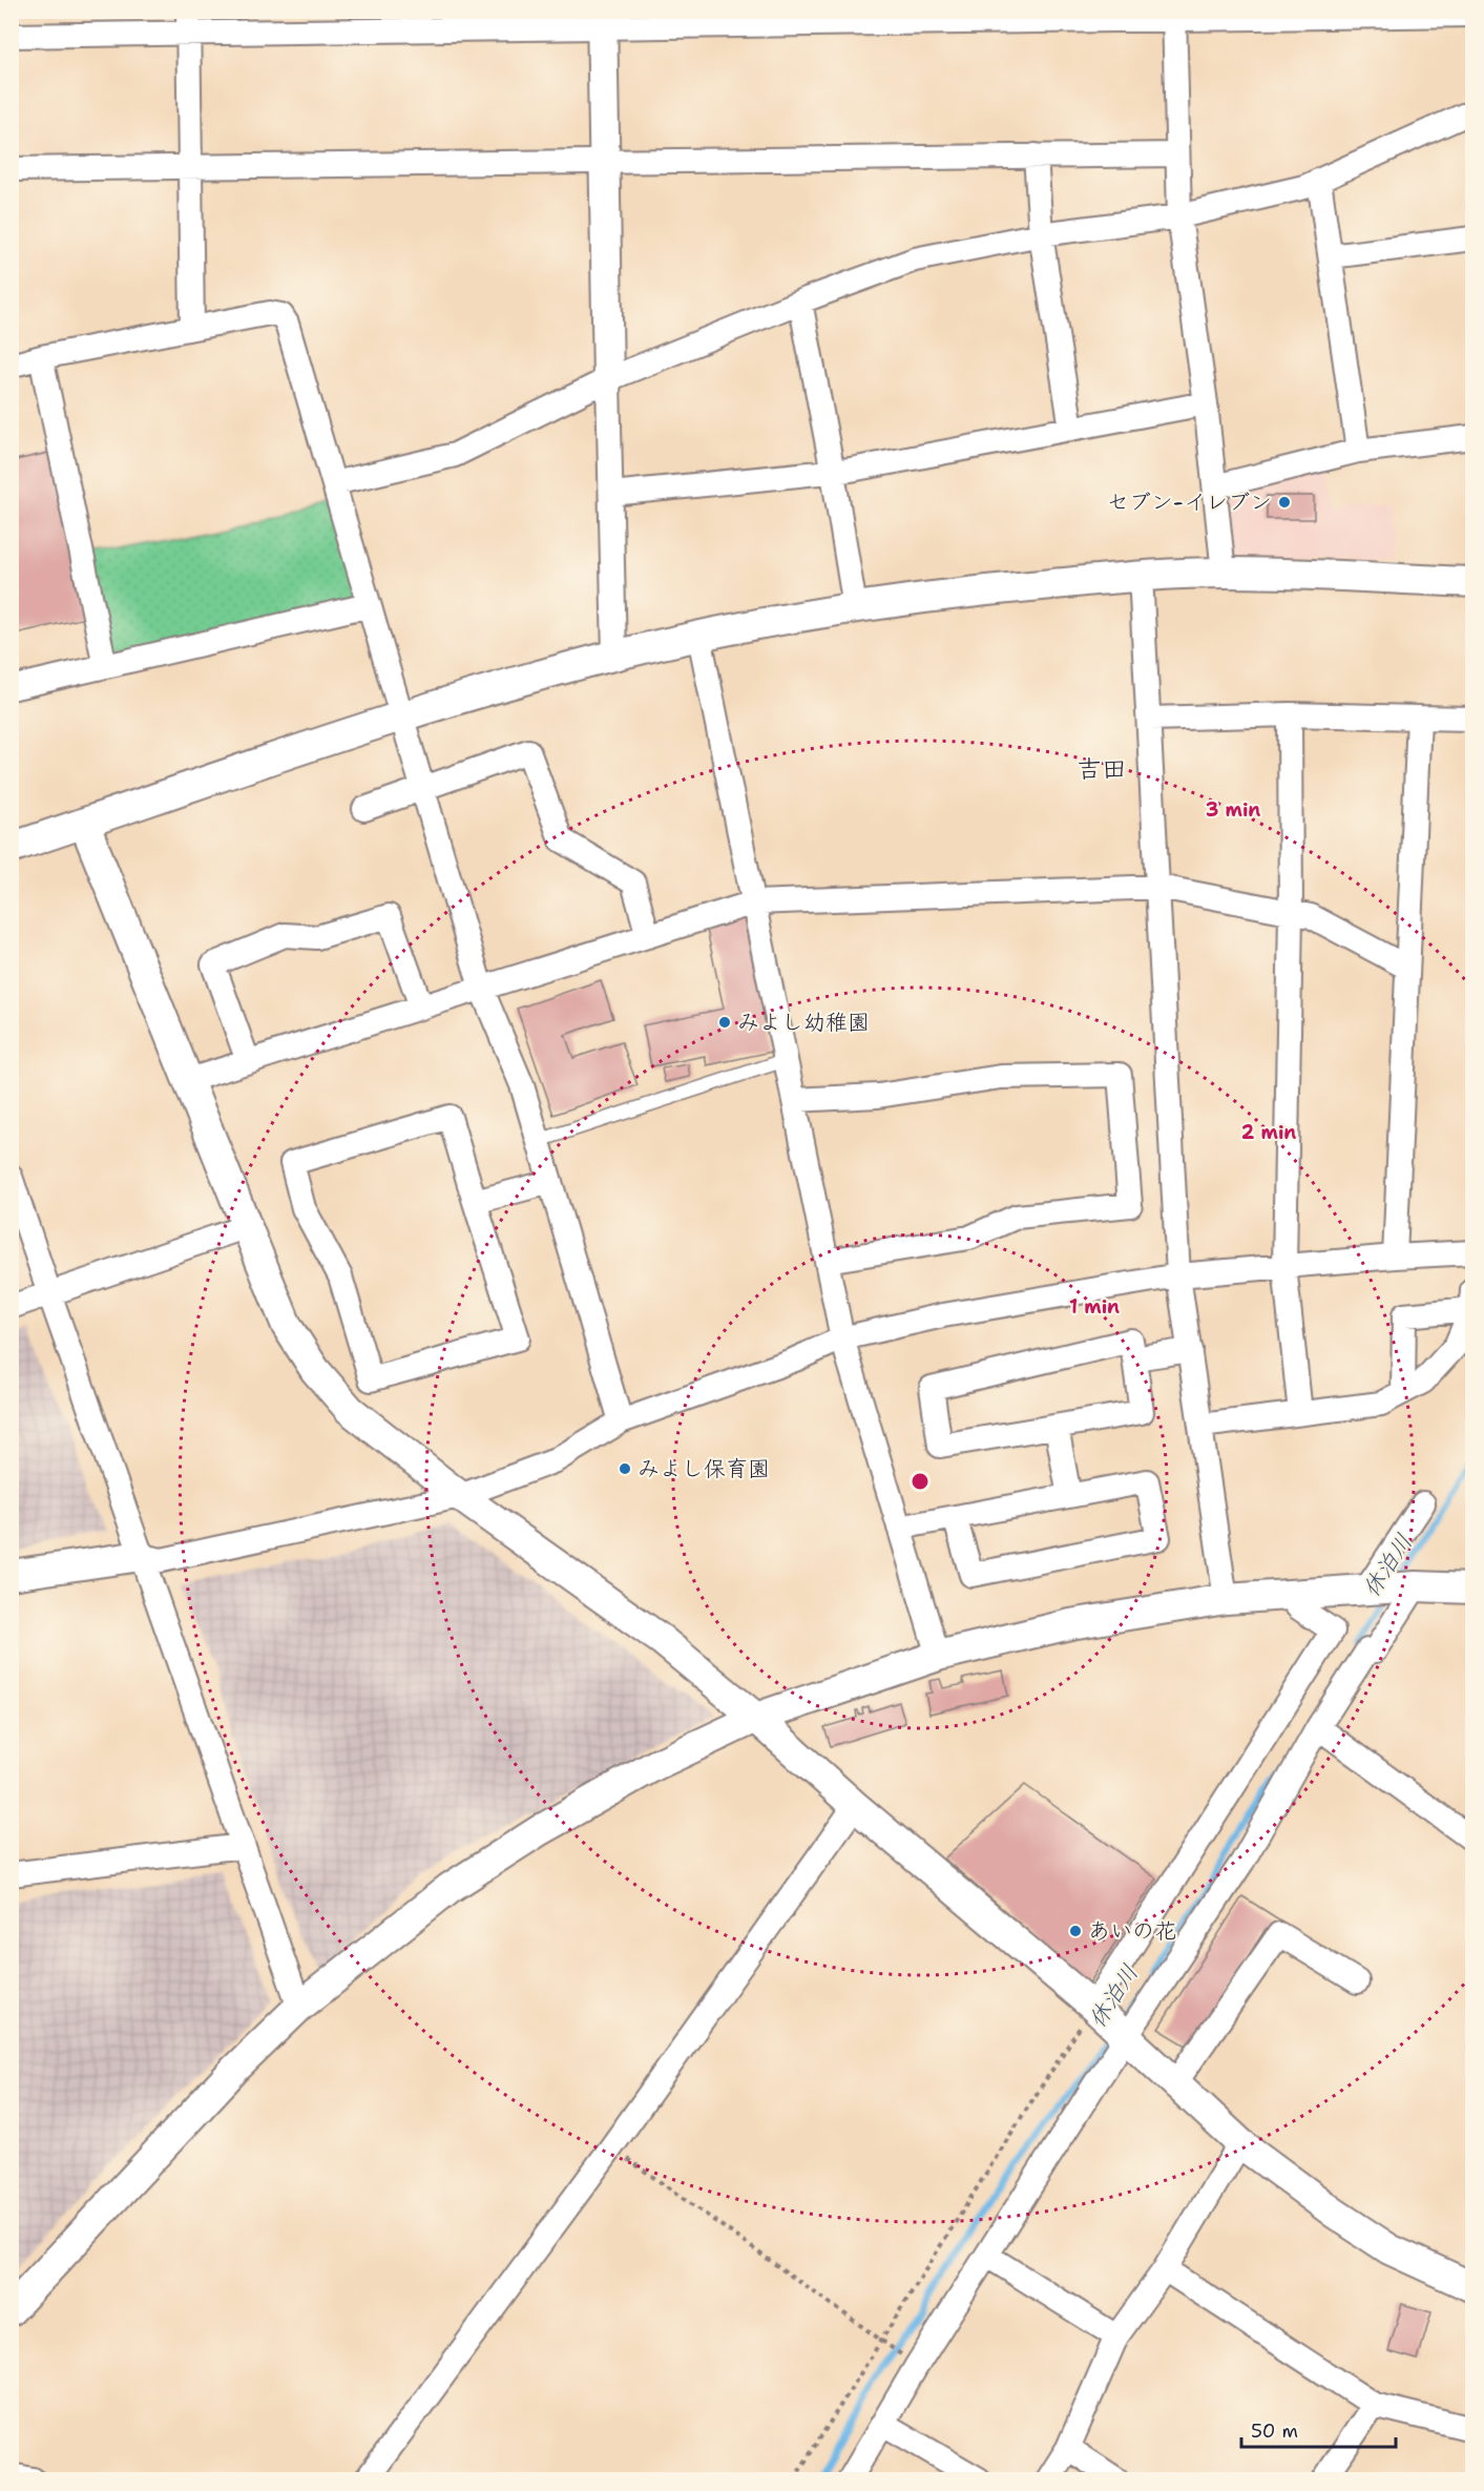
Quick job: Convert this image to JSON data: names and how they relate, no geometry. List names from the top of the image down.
{
  "districts": ["吉田"],
  "water": ["休泊川"],
  "places": [
    "セブン-イレブン",
    "みよし幼稚園",
    "みよし保育園",
    "あいの花"
  ],
  "scale_bar": "50 m",
  "rings": ["3 min", "2 min", "1 min"]
}
